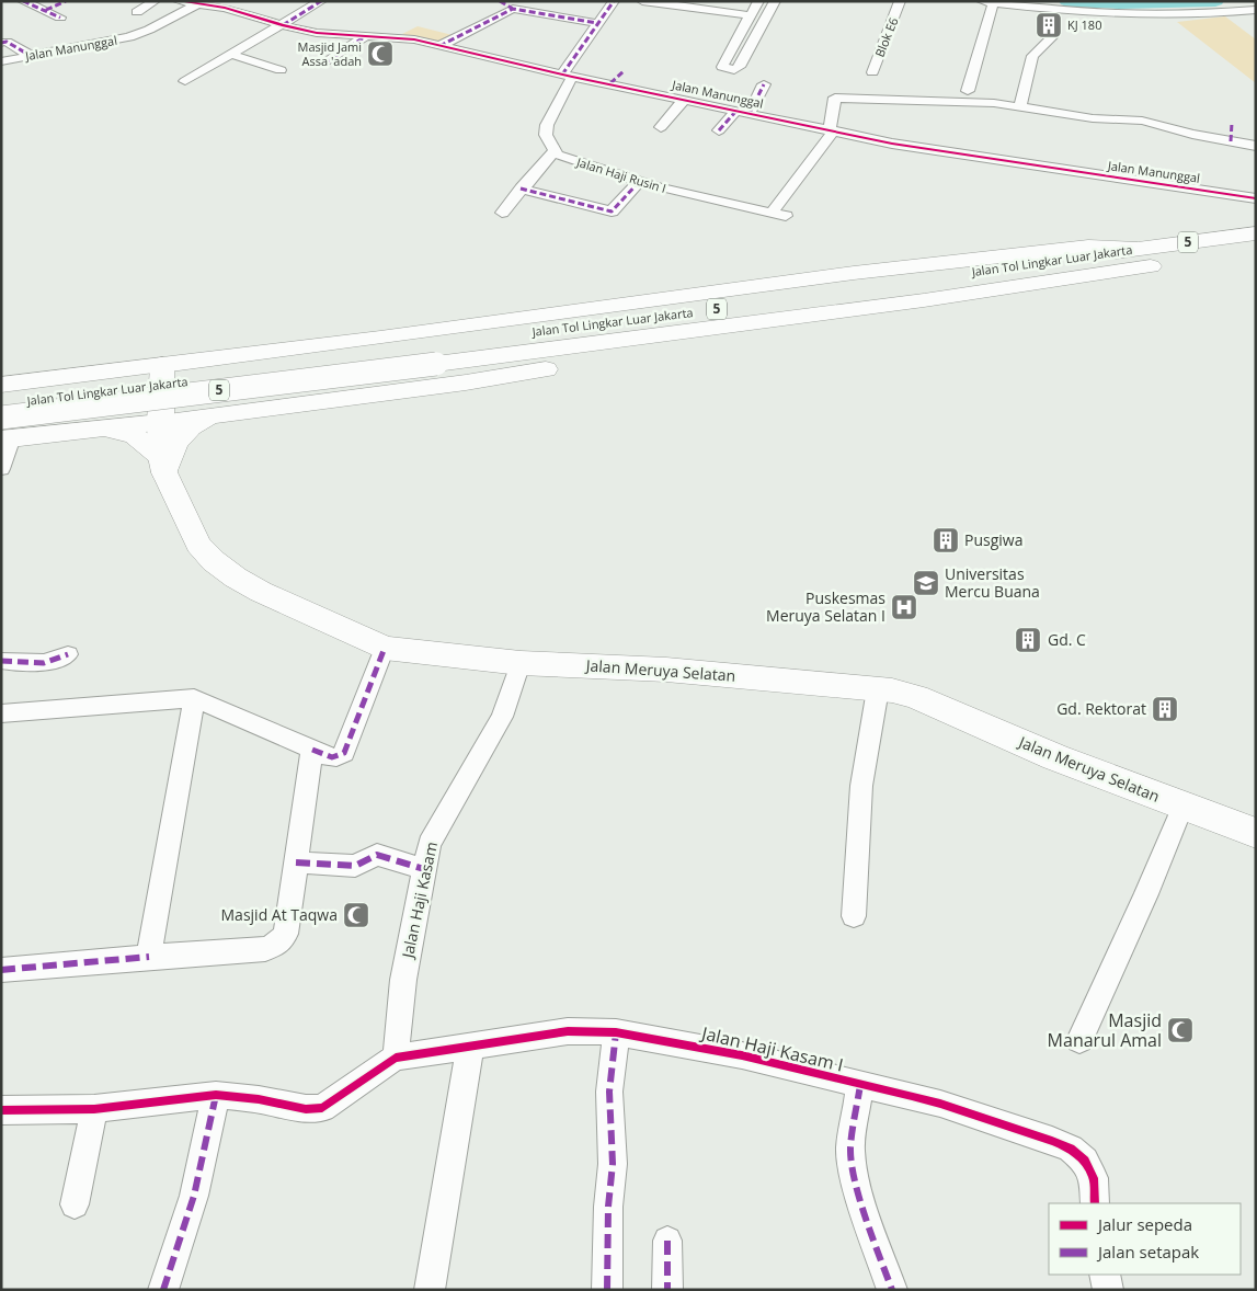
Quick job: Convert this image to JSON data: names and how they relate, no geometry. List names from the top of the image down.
{
  "streets": {
    "main road": ["5", "Jalan Tol Lingkar Luar Jakarta", "Jalan Meruya Selatan"],
    "street": [
      "Blok E6",
      "Jalan Manunggal",
      "Jalan Haji Rusin I",
      "Jalan Haji Kasam",
      "Jalan Haji Kasam I"
    ]
  },
  "crossings": [
    ["Jalan Manunggal", "Jalan Haji Rusin I"],
    ["Jalan Meruya Selatan", "Jalan Haji Kasam"],
    ["Jalan Haji Kasam", "Jalan Haji Kasam I"]
  ],
  "places": {
    "building": [
      "KJ 180",
      "Pusgiwa",
      "Gd. C",
      "Gd. Rektorat"
    ],
    "mosque": ["Masjid Jami Assa 'adah", "Masjid At Taqwa", "Masjid Manarul Amal"],
    "school or university": ["Universitas Mercu Buana"],
    "hospital": ["Puskesmas Meruya Selatan I"]
  },
  "legend": ["Jalur sepeda", "Jalan setapak"]
}
